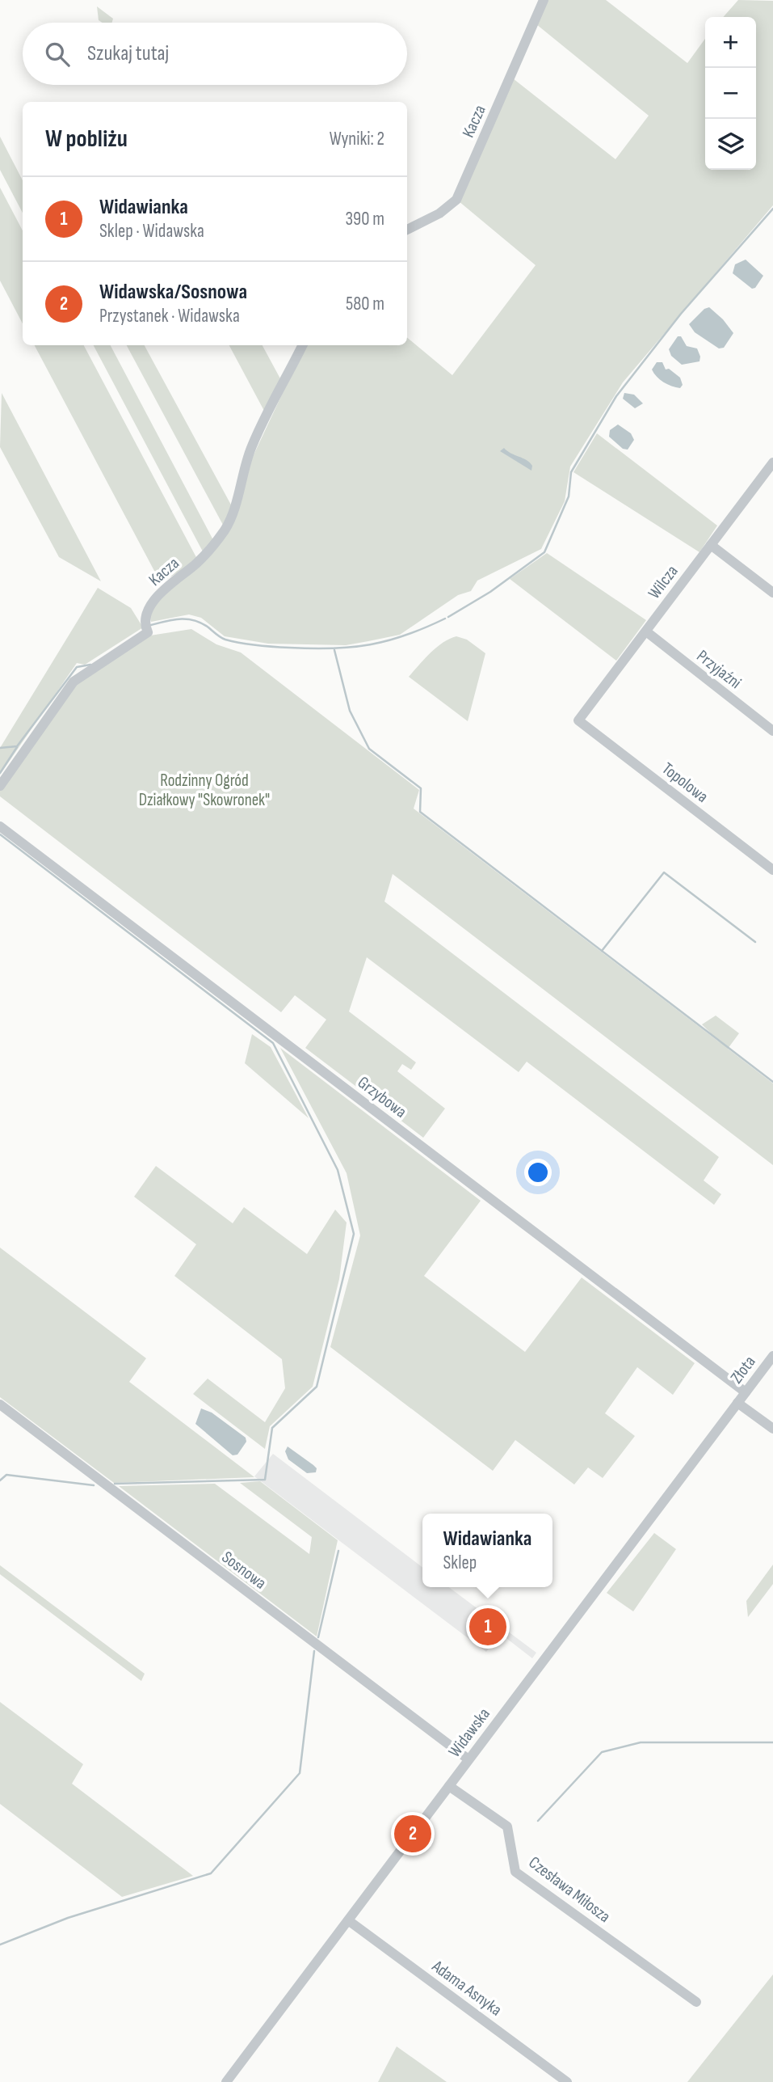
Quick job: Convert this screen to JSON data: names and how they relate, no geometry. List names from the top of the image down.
{
  "streets": {
    "street": [
      "Kacza",
      "Wilcza",
      "Przyjaźni",
      "Topolowa",
      "Grzybowa",
      "Złota",
      "Sosnowa",
      "Widawska",
      "Czesława Miłosza",
      "Adama Asnyka"
    ]
  },
  "crossings": [
    ["Wilcza", "Przyjaźni"],
    ["Wilcza", "Topolowa"],
    ["Grzybowa", "Złota"],
    ["Złota", "Widawska"],
    ["Sosnowa", "Widawska"],
    ["Widawska", "Czesława Miłosza"],
    ["Widawska", "Adama Asnyka"]
  ],
  "parks": ["Rodzinny Ogród Działkowy \"Skowronek\""],
  "page": {
    "map_buttons": ["+", "−"],
    "search": "Szukaj tutaj",
    "heading": ["W pobliżu", "Wyniki: 2"],
    "list": [
      {
        "mark": "1",
        "name": "Widawianka",
        "note": "Sklep · Widawska",
        "value": "390 m"
      },
      {
        "mark": "2",
        "name": "Widawska/Sosnowa",
        "note": "Przystanek · Widawska",
        "value": "580 m"
      }
    ],
    "popup": ["Widawianka", "Sklep"],
    "pins": ["1", "2"]
  }
}
